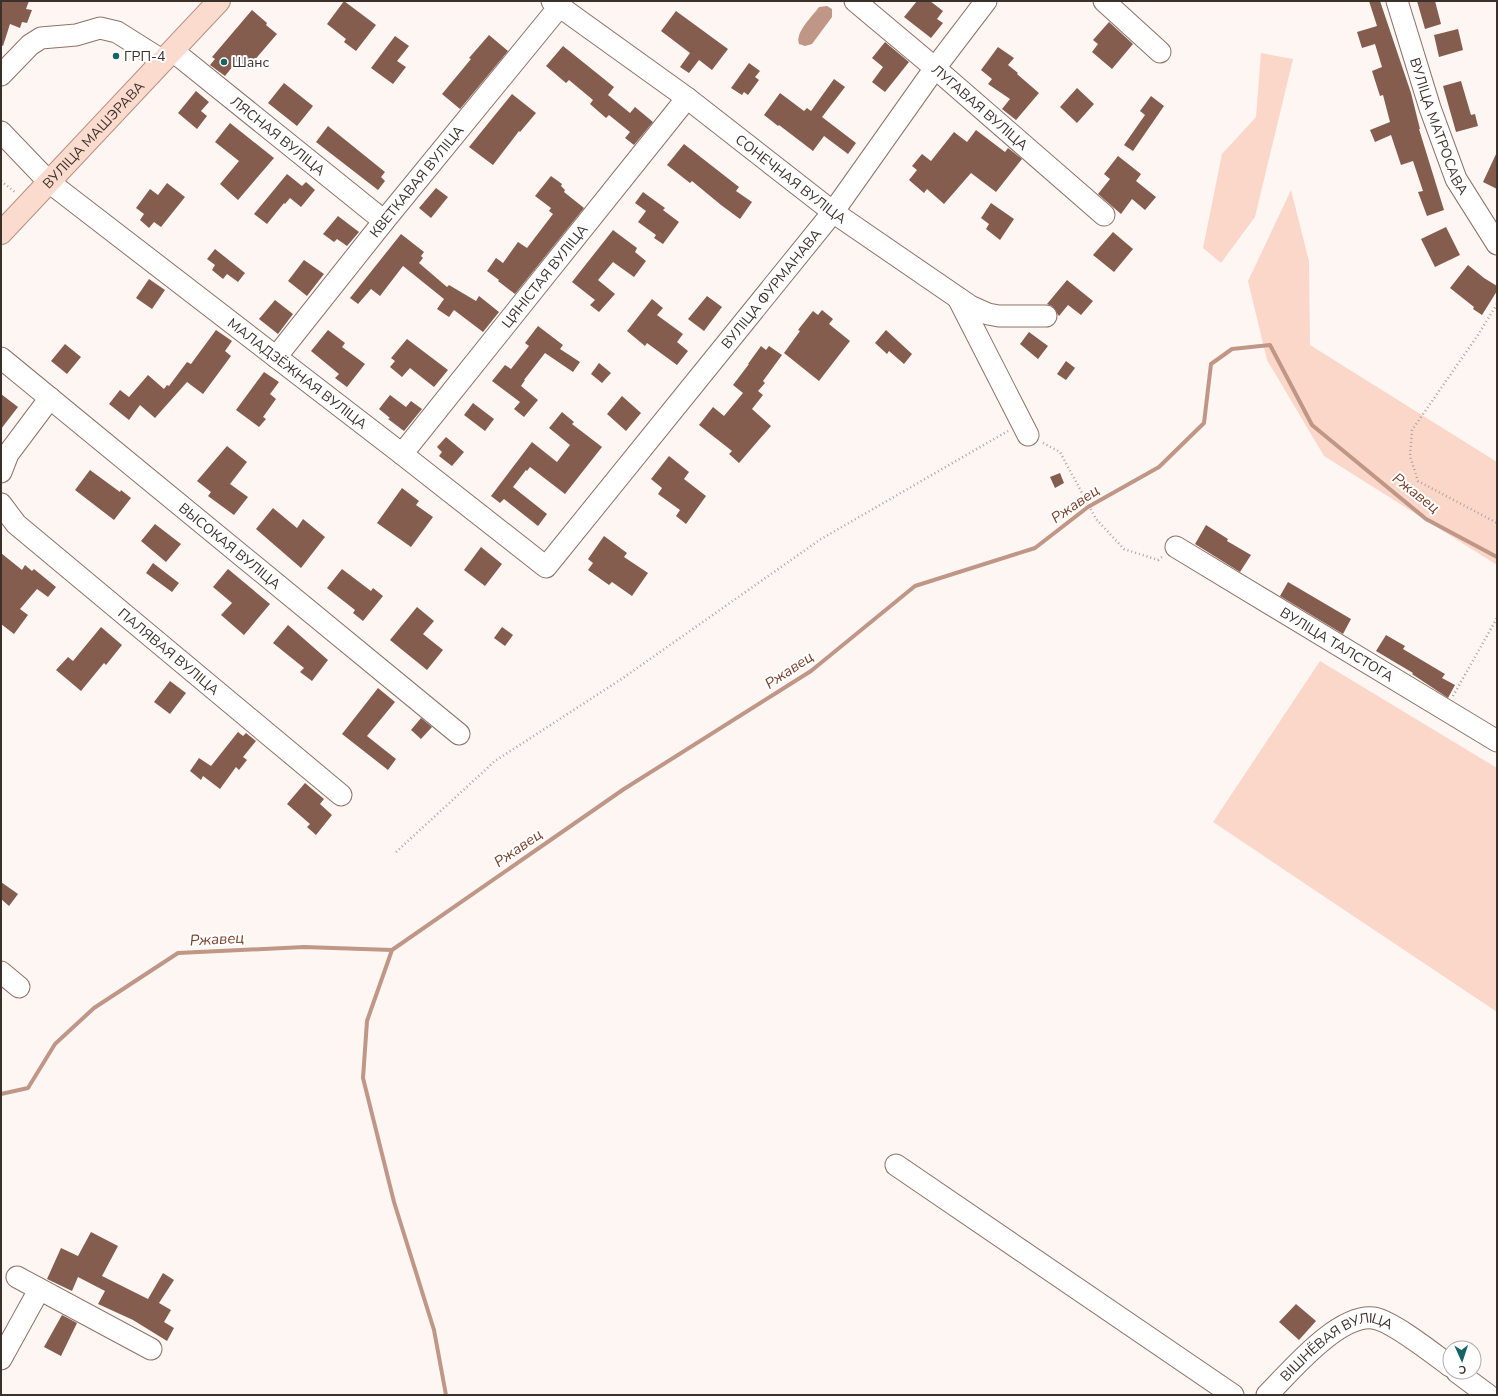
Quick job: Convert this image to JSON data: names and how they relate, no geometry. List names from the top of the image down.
{
  "streets": {
    "main road": ["ВУЛІЦА МАШЭРАВА"],
    "street": [
      "ЛУГАВАЯ ВУЛІЦА",
      "ВУЛІЦА МАТРОСАВА",
      "ЛЯСНАЯ ВУЛІЦА",
      "СОНЕЧНАЯ ВУЛІЦА",
      "КВЕТКАВАЯ ВУЛІЦА",
      "ЦЯНІСТАЯ ВУЛІЦА",
      "ВУЛІЦА ФУРМАНАВА",
      "МАЛАДЗЁЖНАЯ ВУЛІЦА",
      "ВЫСОКАЯ ВУЛІЦА",
      "ВУЛІЦА ТАЛСТОГА",
      "ПАЛЯВАЯ ВУЛІЦА",
      "ВІШНЁВАЯ ВУЛІЦА"
    ]
  },
  "crossings": [
    ["ЛУГАВАЯ ВУЛІЦА", "ВУЛІЦА ФУРМАНАВА"],
    ["ВУЛІЦА МАШЭРАВА", "ЛЯСНАЯ ВУЛІЦА"],
    ["ВУЛІЦА МАШЭРАВА", "МАЛАДЗЁЖНАЯ ВУЛІЦА"],
    ["ЛЯСНАЯ ВУЛІЦА", "КВЕТКАВАЯ ВУЛІЦА"],
    ["СОНЕЧНАЯ ВУЛІЦА", "КВЕТКАВАЯ ВУЛІЦА"],
    ["СОНЕЧНАЯ ВУЛІЦА", "ЦЯНІСТАЯ ВУЛІЦА"],
    ["СОНЕЧНАЯ ВУЛІЦА", "ВУЛІЦА ФУРМАНАВА"],
    ["КВЕТКАВАЯ ВУЛІЦА", "МАЛАДЗЁЖНАЯ ВУЛІЦА"],
    ["ЦЯНІСТАЯ ВУЛІЦА", "МАЛАДЗЁЖНАЯ ВУЛІЦА"],
    ["ВУЛІЦА ФУРМАНАВА", "МАЛАДЗЁЖНАЯ ВУЛІЦА"]
  ],
  "water": ["Ржавец"],
  "places": ["ГРП-4", "Шанс"],
  "north": "bottom"
}
